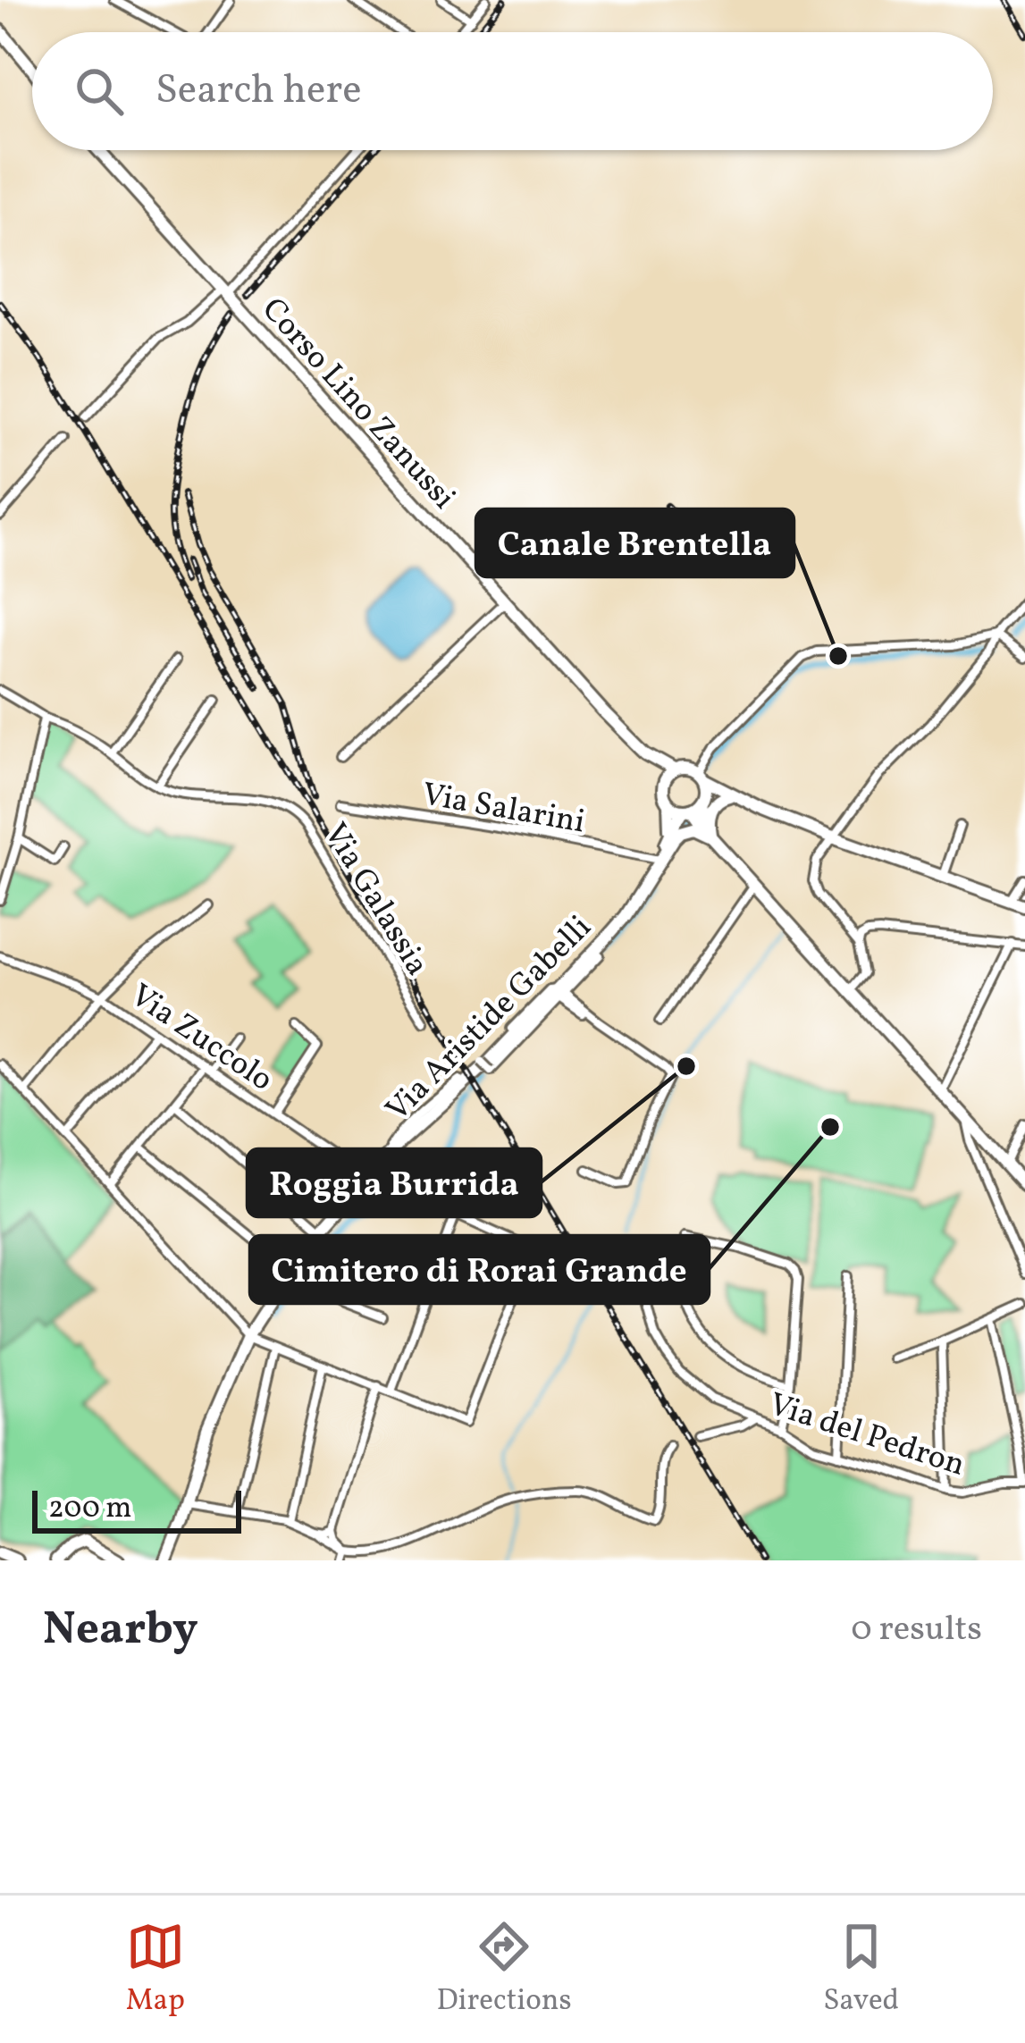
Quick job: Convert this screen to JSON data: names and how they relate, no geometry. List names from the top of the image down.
{
  "streets": {
    "main road": ["Corso Lino Zanussi", "Via Aristide Gabelli"],
    "street": [
      "Via Salarini",
      "Via Galassia",
      "Via Zuccolo",
      "Via del Pedron"
    ]
  },
  "crossings": [
    ["Corso Lino Zanussi", "Via Aristide Gabelli"],
    ["Via Salarini", "Via Aristide Gabelli"],
    ["Via Aristide Gabelli", "Via Zuccolo"]
  ],
  "places": ["Canale Brentella", "Roggia Burrida", "Cimitero di Rorai Grande"],
  "scale_bar": "200 m",
  "page": {
    "search": "Search here",
    "scale": "200 m",
    "heading": ["Nearby", "0 results"],
    "nav": ["Map", "Directions", "Saved"]
  }
}
